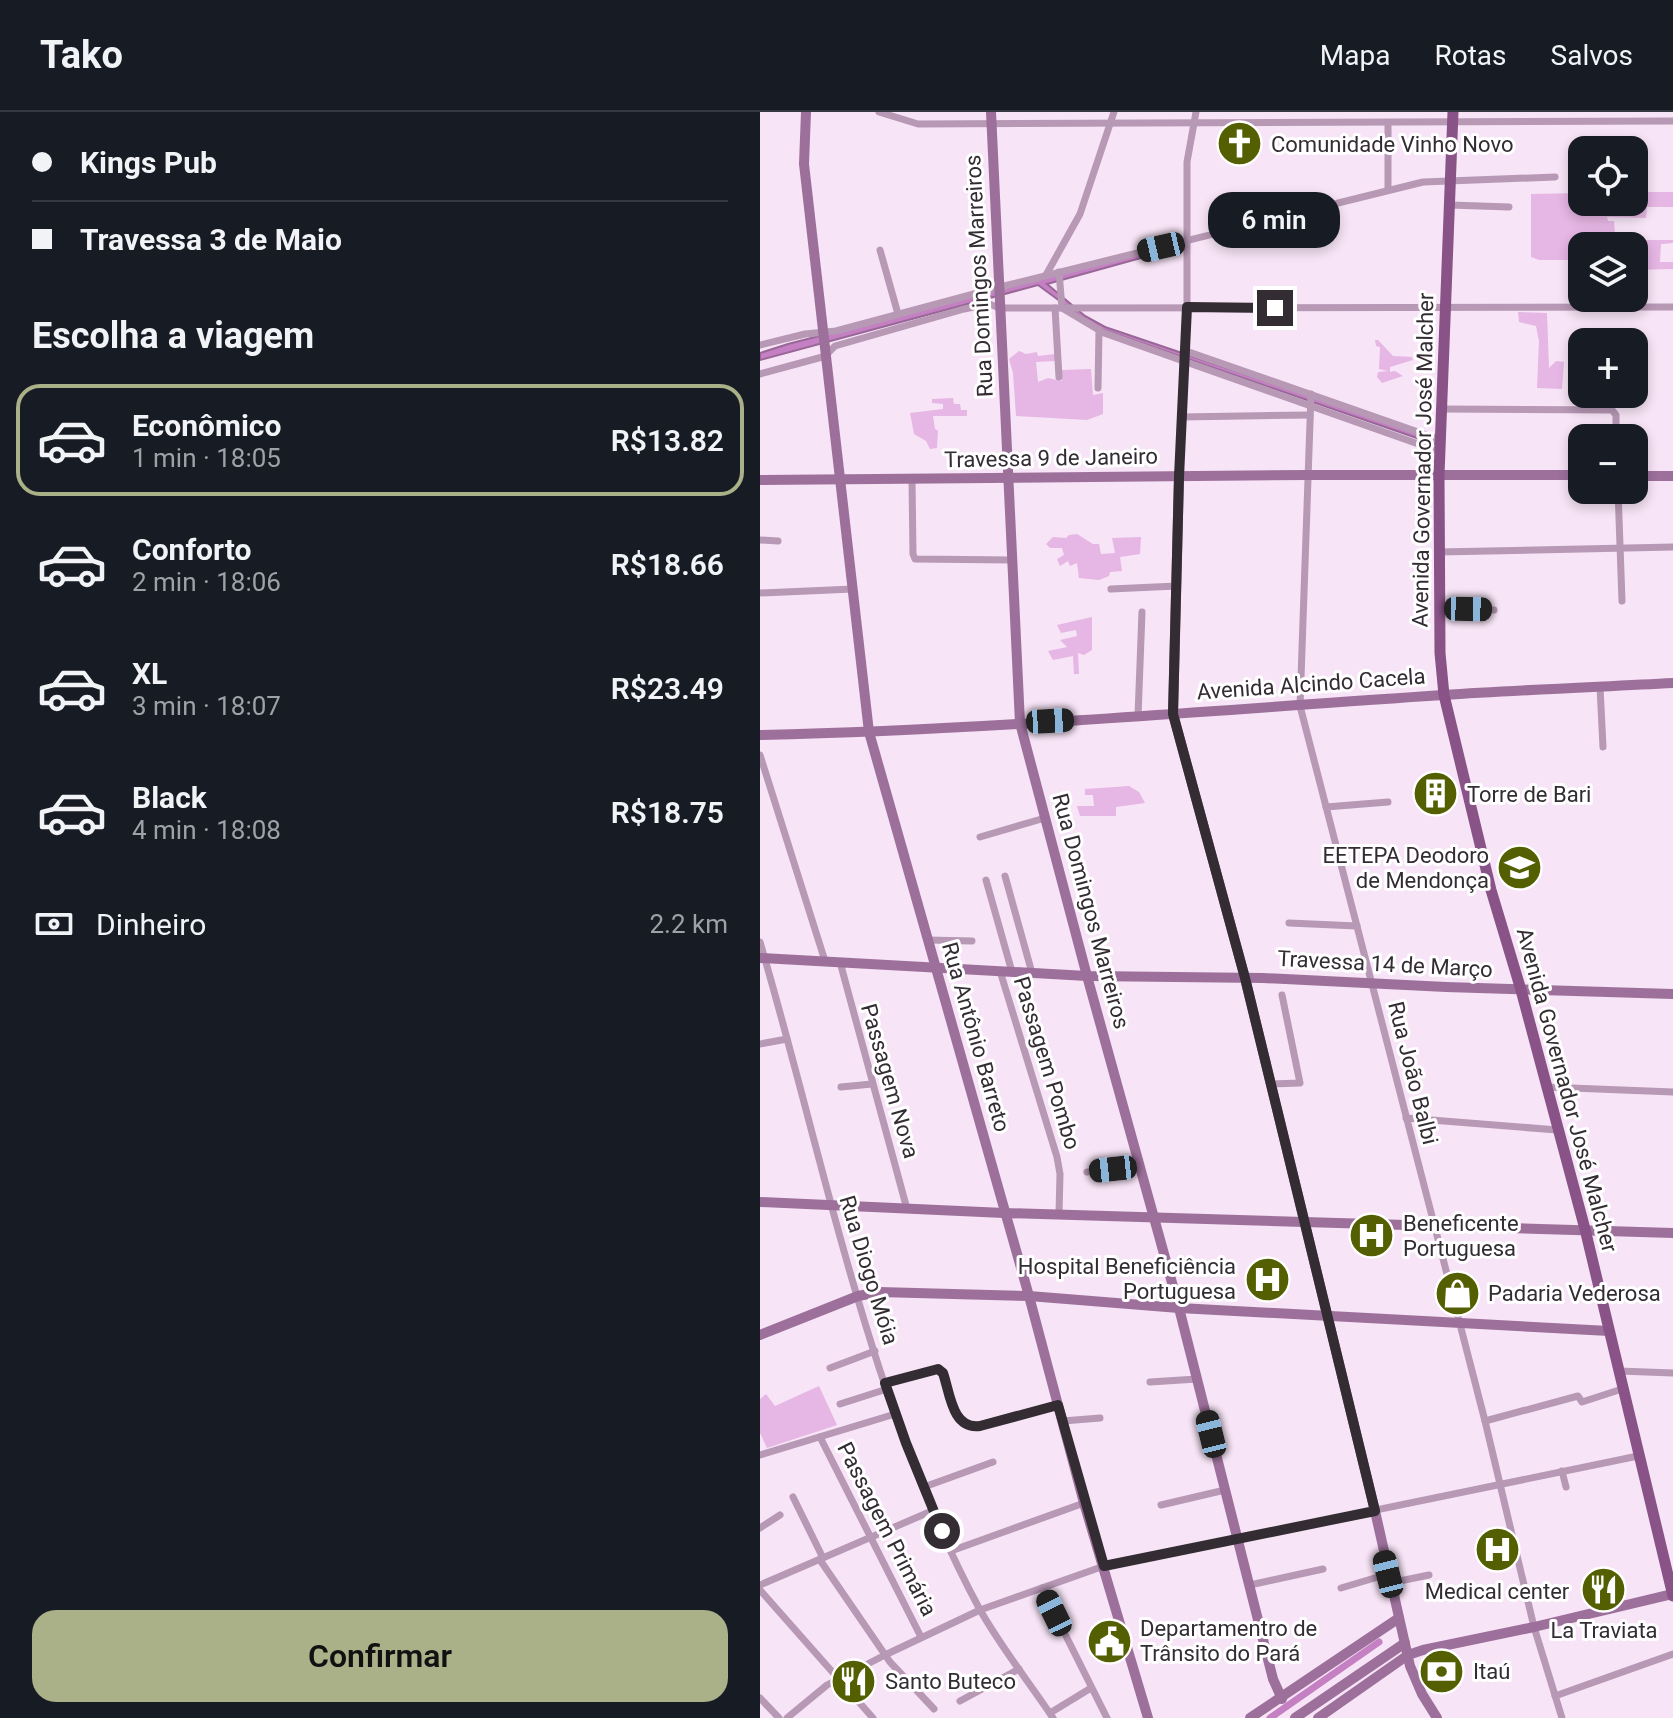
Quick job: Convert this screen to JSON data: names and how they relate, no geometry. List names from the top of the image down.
{
  "streets": {
    "main road": ["Avenida Governador José Malcher"],
    "street": [
      "Rua Domingos Marreiros",
      "Travessa 9 de Janeiro",
      "Avenida Alcindo Cacela",
      "Travessa 14 de Março",
      "Rua Antônio Barreto",
      "Passagem Pombo",
      "Rua João Balbi",
      "Passagem Nova",
      "Rua Diogo Móia",
      "Passagem Primária"
    ]
  },
  "crossings": [
    ["Rua Domingos Marreiros", "Travessa 9 de Janeiro"],
    ["Rua Domingos Marreiros", "Avenida Alcindo Cacela"],
    ["Rua Domingos Marreiros", "Travessa 14 de Março"],
    ["Travessa 9 de Janeiro", "Avenida Governador José Malcher"],
    ["Travessa 9 de Janeiro", "Rua Antônio Barreto"],
    ["Travessa 9 de Janeiro", "Rua João Balbi"],
    ["Avenida Governador José Malcher", "Avenida Alcindo Cacela"],
    ["Avenida Governador José Malcher", "Travessa 14 de Março"],
    ["Avenida Alcindo Cacela", "Rua Antônio Barreto"],
    ["Avenida Alcindo Cacela", "Rua João Balbi"],
    ["Travessa 14 de Março", "Rua Antônio Barreto"],
    ["Travessa 14 de Março", "Passagem Pombo"],
    ["Travessa 14 de Março", "Rua João Balbi"],
    ["Travessa 14 de Março", "Passagem Nova"],
    ["Travessa 14 de Março", "Rua Diogo Móia"]
  ],
  "places": {
    "church": ["Comunidade Vinho Novo"],
    "building": ["Torre de Bari"],
    "school or university": ["EETEPA Deodoro de Mendonça"],
    "hospital": ["Beneficente Portuguesa", "Hospital Beneficiência Portuguesa", "Medical center"],
    "shop": ["Padaria Vederosa"],
    "restaurant": ["La Traviata", "Santo Buteco"],
    "public building": ["Departamentro de Trânsito do Pará"],
    "bank": ["Itaú"]
  },
  "page": {
    "header": "Tako",
    "nav": ["Mapa", "Rotas", "Salvos"],
    "banner": ["Kings Pub", "Travessa 3 de Maio"],
    "map_buttons": ["+", "−"],
    "bubble": "6 min",
    "heading": "Escolha a viagem",
    "list": [
      {
        "name": "Econômico",
        "note": "1 min · 18:05",
        "value": "R$13.82"
      },
      {
        "name": "Conforto",
        "note": "2 min · 18:06",
        "value": "R$18.66"
      },
      {
        "name": "XL",
        "note": "3 min · 18:07",
        "value": "R$23.49"
      },
      {
        "name": "Black",
        "note": "4 min · 18:08",
        "value": "R$18.75"
      }
    ],
    "pay": ["Dinheiro", "2.2 km"],
    "buttons": "Confirmar"
  }
}
